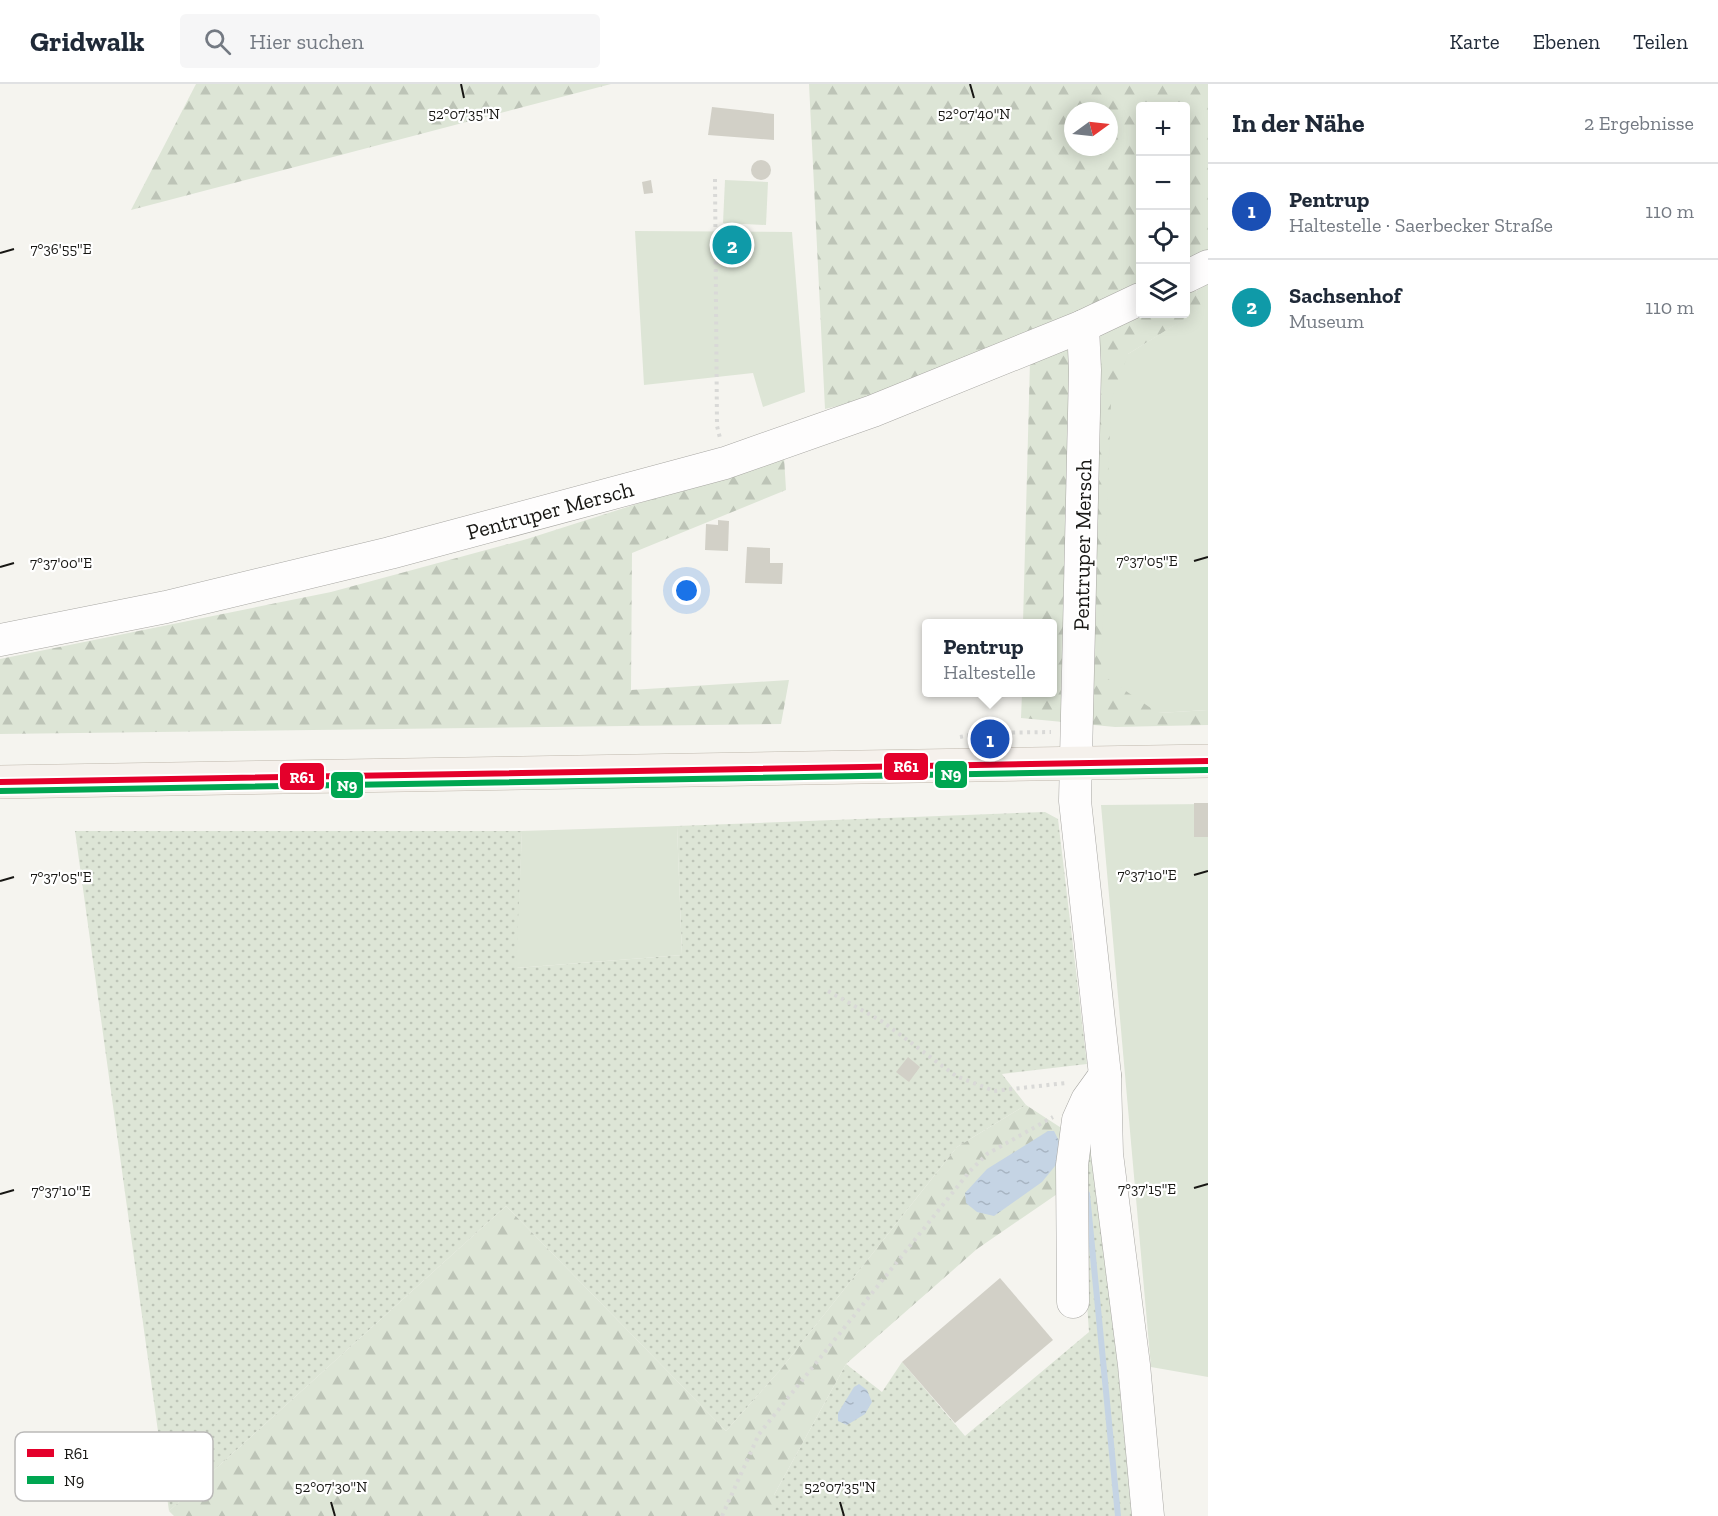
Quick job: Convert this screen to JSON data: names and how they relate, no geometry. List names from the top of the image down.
{
  "streets": {
    "street": ["Pentruper Mersch"]
  },
  "lines": ["transit line R61", "transit line N9"],
  "legend": ["R61", "N9"],
  "north": "right",
  "page": {
    "header": "Gridwalk",
    "search": "Hier suchen",
    "nav": ["Karte", "Ebenen", "Teilen"],
    "heading": ["In der Nähe", "2 Ergebnisse"],
    "map_buttons": ["+", "−"],
    "list": [
      {
        "mark": "1",
        "name": "Pentrup",
        "note": "Haltestelle · Saerbecker Straße",
        "value": "110 m"
      },
      {
        "mark": "2",
        "name": "Sachsenhof",
        "note": "Museum",
        "value": "110 m"
      }
    ],
    "pins": ["2", "1"],
    "popup": ["Pentrup", "Haltestelle"]
  },
  "coordinates": [
    "52°07'35\"N",
    "52°07'40\"N",
    "7°36'55\"E",
    "7°37'05\"E",
    "7°37'00\"E",
    "7°37'10\"E",
    "7°37'15\"E",
    "52°07'30\"N"
  ]
}
